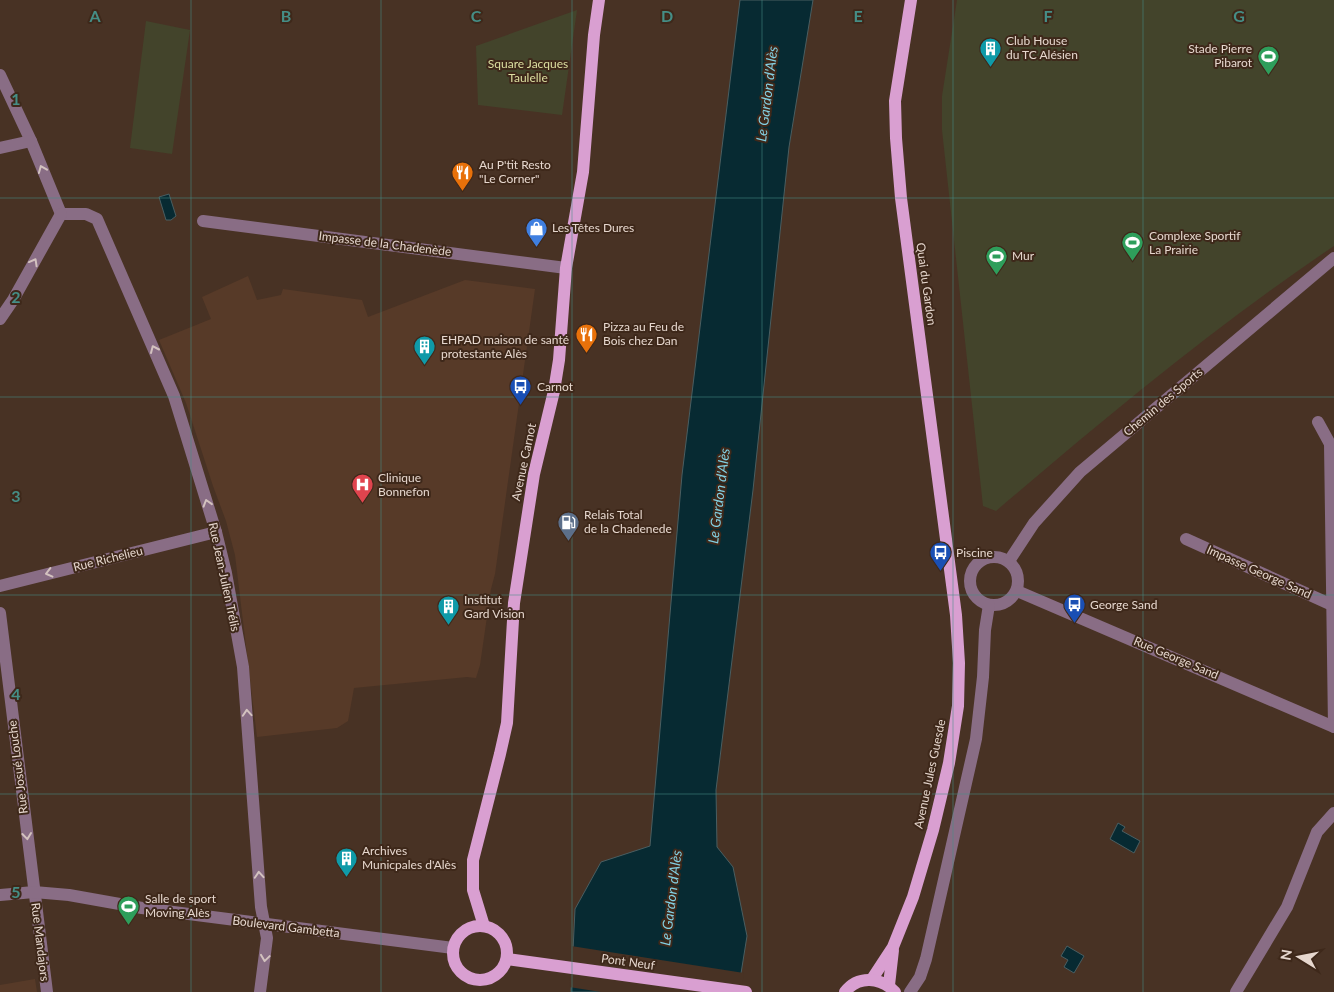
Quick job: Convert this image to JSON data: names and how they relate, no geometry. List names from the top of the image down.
{
  "streets": {
    "main road": [
      "Quai du Gardon",
      "Avenue Carnot",
      "Avenue Jules Guesde",
      "Pont Neuf"
    ],
    "street": [
      "Impasse de la Chadenède",
      "Chemin des Sports",
      "Rue Richelieu",
      "Impasse George Sand",
      "Rue Jean-Julien Trélis",
      "Rue George Sand",
      "Rue Josué Louche",
      "Boulevard Gambetta",
      "Rue Mandajors"
    ]
  },
  "crossings": [
    ["Impasse de la Chadenède", "Avenue Carnot"],
    ["Quai du Gardon", "Avenue Jules Guesde"],
    ["Chemin des Sports", "Rue George Sand"],
    ["Avenue Carnot", "Boulevard Gambetta"],
    ["Avenue Carnot", "Pont Neuf"],
    ["Rue Richelieu", "Rue Jean-Julien Trélis"],
    ["Impasse George Sand", "Rue George Sand"],
    ["Rue Jean-Julien Trélis", "Boulevard Gambetta"],
    ["Rue Josué Louche", "Boulevard Gambetta"],
    ["Rue Josué Louche", "Rue Mandajors"],
    ["Boulevard Gambetta", "Rue Mandajors"],
    ["Boulevard Gambetta", "Pont Neuf"]
  ],
  "one_way": ["Rue Richelieu", "Rue Jean-Julien Trélis", "Rue Josué Louche"],
  "water": ["Le Gardon d'Alès"],
  "parks": ["Square Jacques Taulelle"],
  "places": {
    "building": [
      "Club House du TC Alésien",
      "EHPAD maison de santé protestante Alès",
      "Institut Gard Vision",
      "Archives Municpales d'Alès"
    ],
    "sports": [
      "Stade Pierre Pibarot",
      "Complexe Sportif La Prairie",
      "Mur",
      "Salle de sport Moving Alès"
    ],
    "restaurant": ["Au P'tit Resto \"Le Corner\"", "Pizza au Feu de Bois chez Dan"],
    "shop": ["Les Têtes Dures"],
    "bus stop": ["Carnot", "Piscine", "George Sand"],
    "hospital": ["Clinique Bonnefon"],
    "fuel station": ["Relais Total de la Chadenede"]
  },
  "north": "left",
  "grid": {
    "columns": [
      "A",
      "B",
      "C",
      "D",
      "E",
      "F",
      "G"
    ],
    "rows": [
      "1",
      "2",
      "3",
      "4",
      "5"
    ]
  }
}
